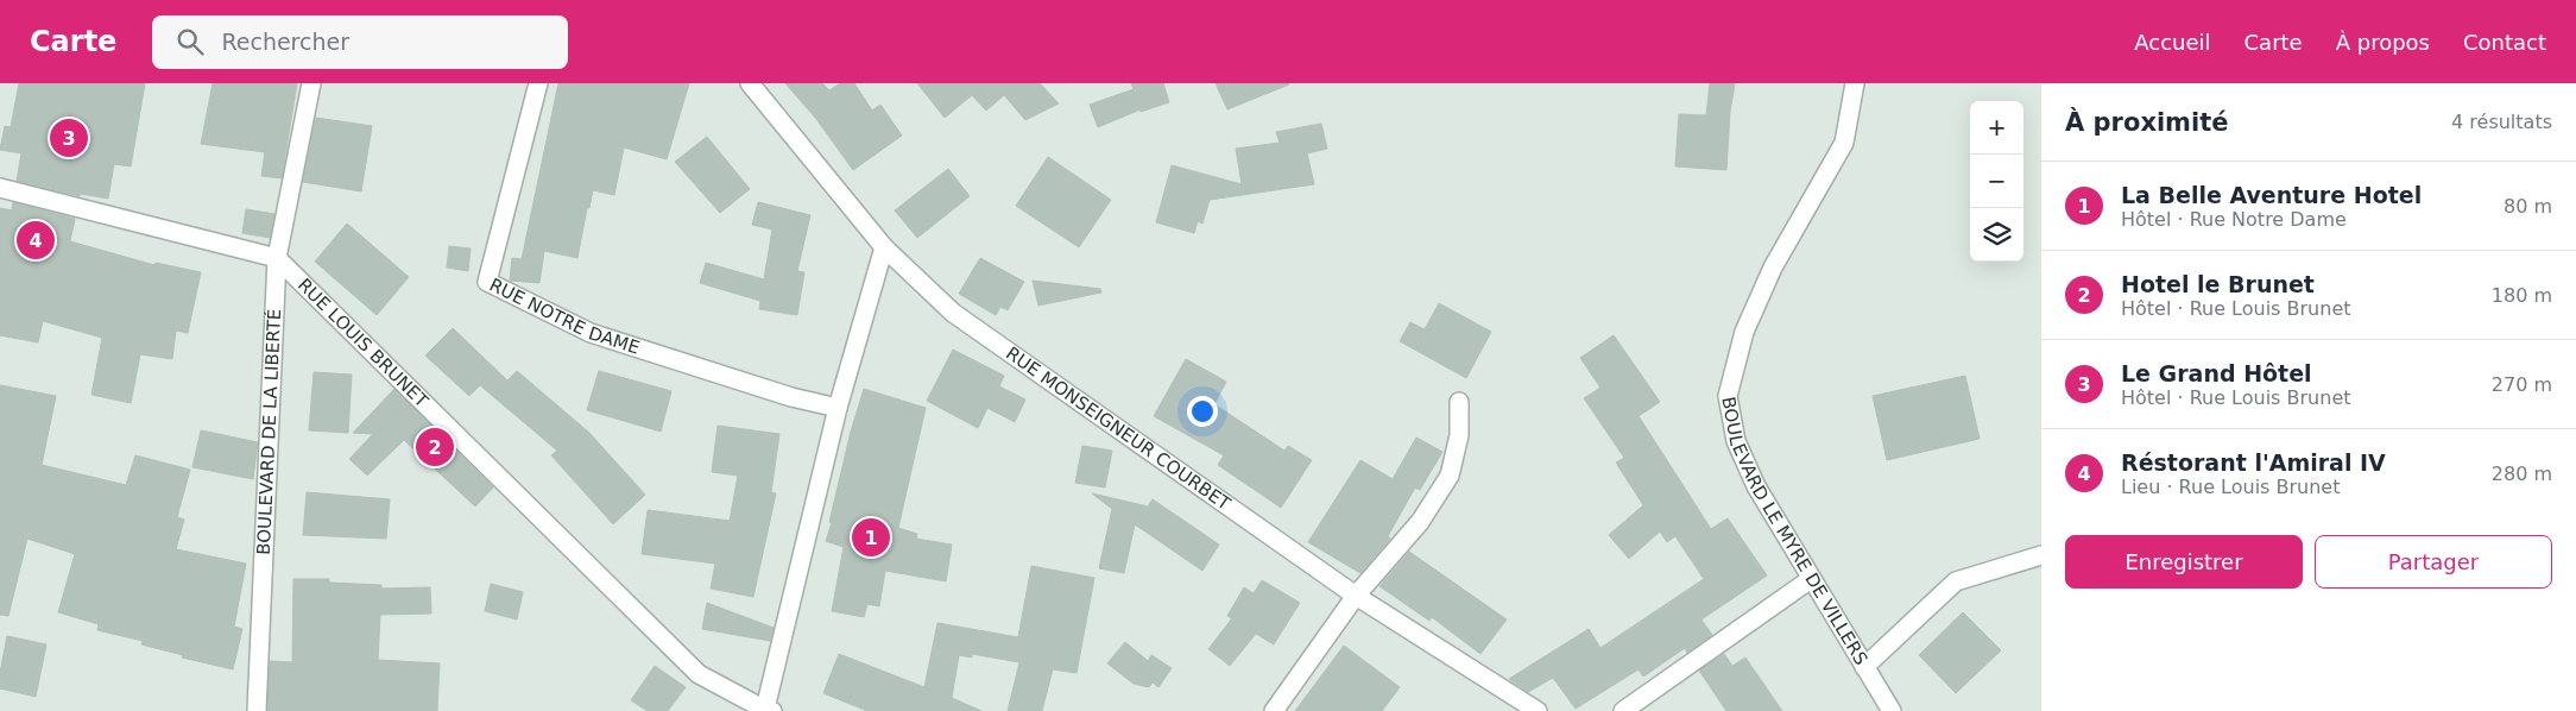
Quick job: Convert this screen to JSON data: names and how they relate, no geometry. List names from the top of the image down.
{
  "streets": {
    "street": [
      "RUE NOTRE DAME",
      "RUE LOUIS BRUNET",
      "RUE MONSEIGNEUR COURBET",
      "BOULEVARD DE LA LIBERTÉ",
      "BOULEVARD LE MYRE DE VILLERS"
    ]
  },
  "crossings": [
    ["RUE LOUIS BRUNET", "BOULEVARD DE LA LIBERTÉ"]
  ],
  "page": {
    "header": "Carte",
    "search": "Rechercher",
    "nav": [
      "Accueil",
      "Carte",
      "À propos",
      "Contact"
    ],
    "heading": ["À proximité", "4 résultats"],
    "map_buttons": ["+", "−"],
    "pins": [
      "3",
      "4",
      "2",
      "1"
    ],
    "list": [
      {
        "mark": "1",
        "name": "La Belle Aventure Hotel",
        "note": "Hôtel · Rue Notre Dame",
        "value": "80 m"
      },
      {
        "mark": "2",
        "name": "Hotel le Brunet",
        "note": "Hôtel · Rue Louis Brunet",
        "value": "180 m"
      },
      {
        "mark": "3",
        "name": "Le Grand Hôtel",
        "note": "Hôtel · Rue Louis Brunet",
        "value": "270 m"
      },
      {
        "mark": "4",
        "name": "Réstorant l'Amiral IV",
        "note": "Lieu · Rue Louis Brunet",
        "value": "280 m"
      }
    ],
    "buttons": ["Enregistrer", "Partager"]
  }
}
